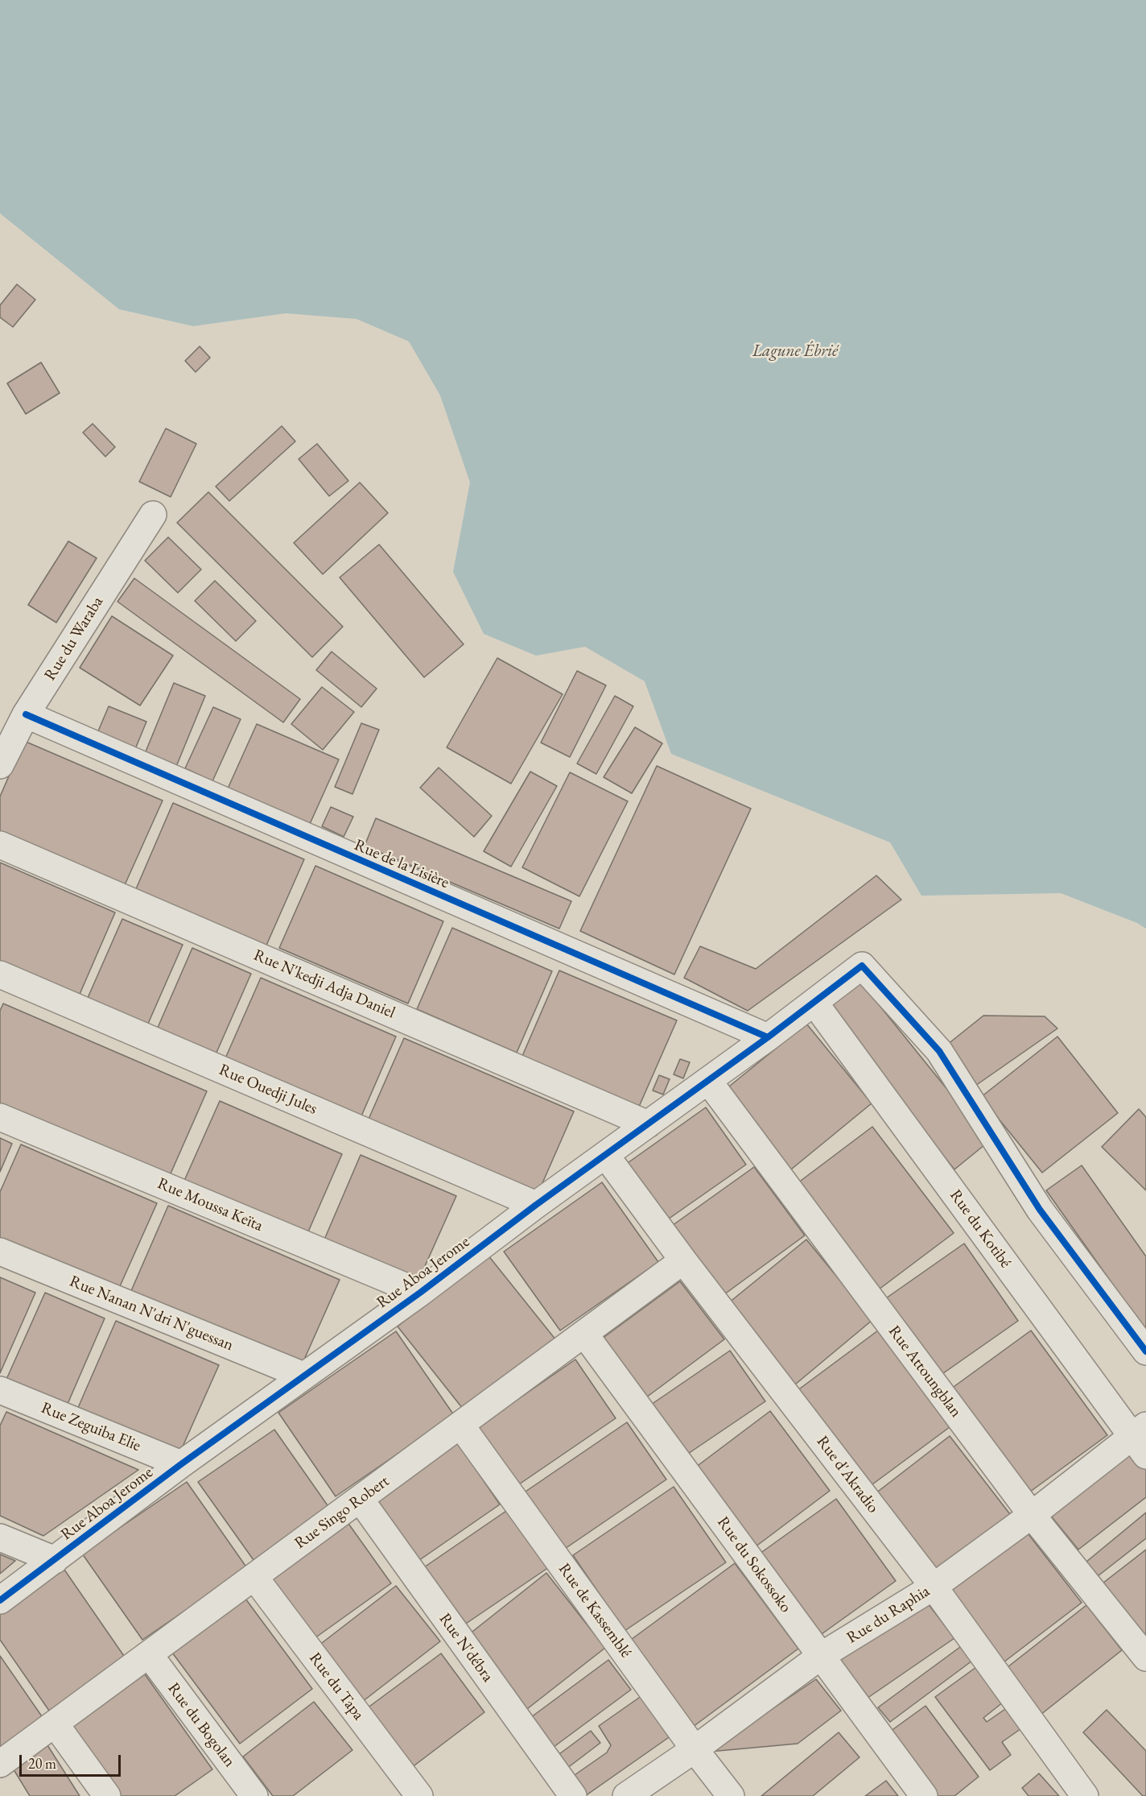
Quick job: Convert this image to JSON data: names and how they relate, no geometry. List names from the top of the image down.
{
  "streets": {
    "street": [
      "Rue du Waraba",
      "Rue de la Lisière",
      "Rue N'kedji Adja Daniel",
      "Rue Ouedji Jules",
      "Rue Moussa Keïta",
      "Rue du Kotibé",
      "Rue Aboa Jerome",
      "Rue Nanan N'dri N'guessan",
      "Rue Attoungblan",
      "Rue Zeguiba Elie",
      "Rue d'Akradio",
      "Rue Singo Robert",
      "Rue du Sokossoko",
      "Rue de Kassemblé",
      "Rue du Raphia",
      "Rue N'débra",
      "Rue du Tapa",
      "Rue du Bogolan"
    ]
  },
  "crossings": [
    ["Rue du Waraba", "Rue de la Lisière"],
    ["Rue de la Lisière", "Rue Aboa Jerome"],
    ["Rue N'kedji Adja Daniel", "Rue Aboa Jerome"],
    ["Rue Ouedji Jules", "Rue Aboa Jerome"],
    ["Rue Moussa Keïta", "Rue Aboa Jerome"],
    ["Rue du Kotibé", "Rue Aboa Jerome"],
    ["Rue du Kotibé", "Rue du Raphia"],
    ["Rue Aboa Jerome", "Rue Nanan N'dri N'guessan"],
    ["Rue Aboa Jerome", "Rue Attoungblan"],
    ["Rue Aboa Jerome", "Rue Zeguiba Elie"],
    ["Rue Aboa Jerome", "Rue d'Akradio"],
    ["Rue Attoungblan", "Rue du Raphia"],
    ["Rue d'Akradio", "Rue Singo Robert"],
    ["Rue d'Akradio", "Rue du Raphia"],
    ["Rue Singo Robert", "Rue du Sokossoko"],
    ["Rue Singo Robert", "Rue de Kassemblé"],
    ["Rue Singo Robert", "Rue N'débra"],
    ["Rue Singo Robert", "Rue du Tapa"],
    ["Rue Singo Robert", "Rue du Bogolan"],
    ["Rue du Sokossoko", "Rue du Raphia"],
    ["Rue de Kassemblé", "Rue du Raphia"]
  ],
  "water": ["Lagune Ébrié"],
  "scale_bar": "20 m"
}
